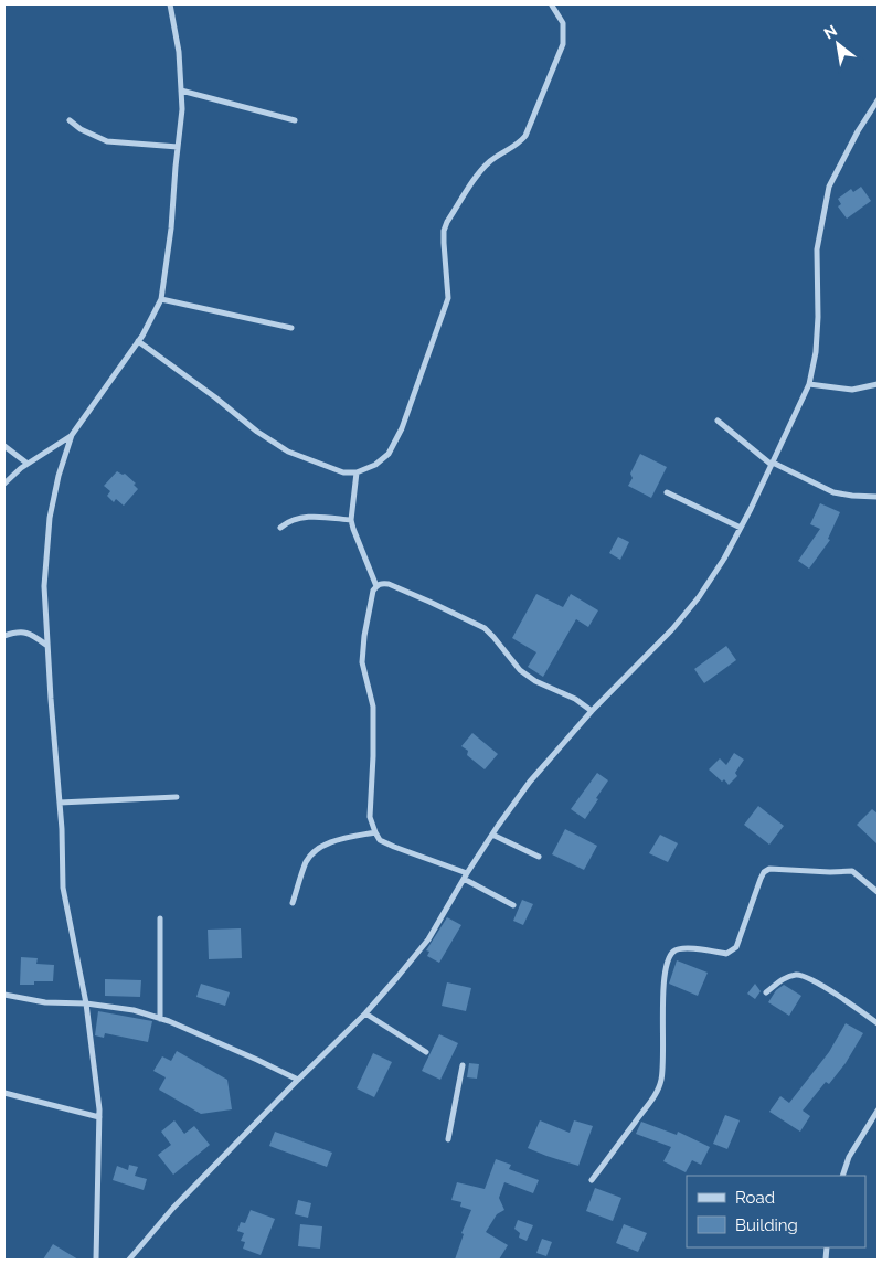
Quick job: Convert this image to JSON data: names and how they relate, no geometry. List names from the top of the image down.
{
  "legend": ["Road", "Building"],
  "north": "top left"
}
